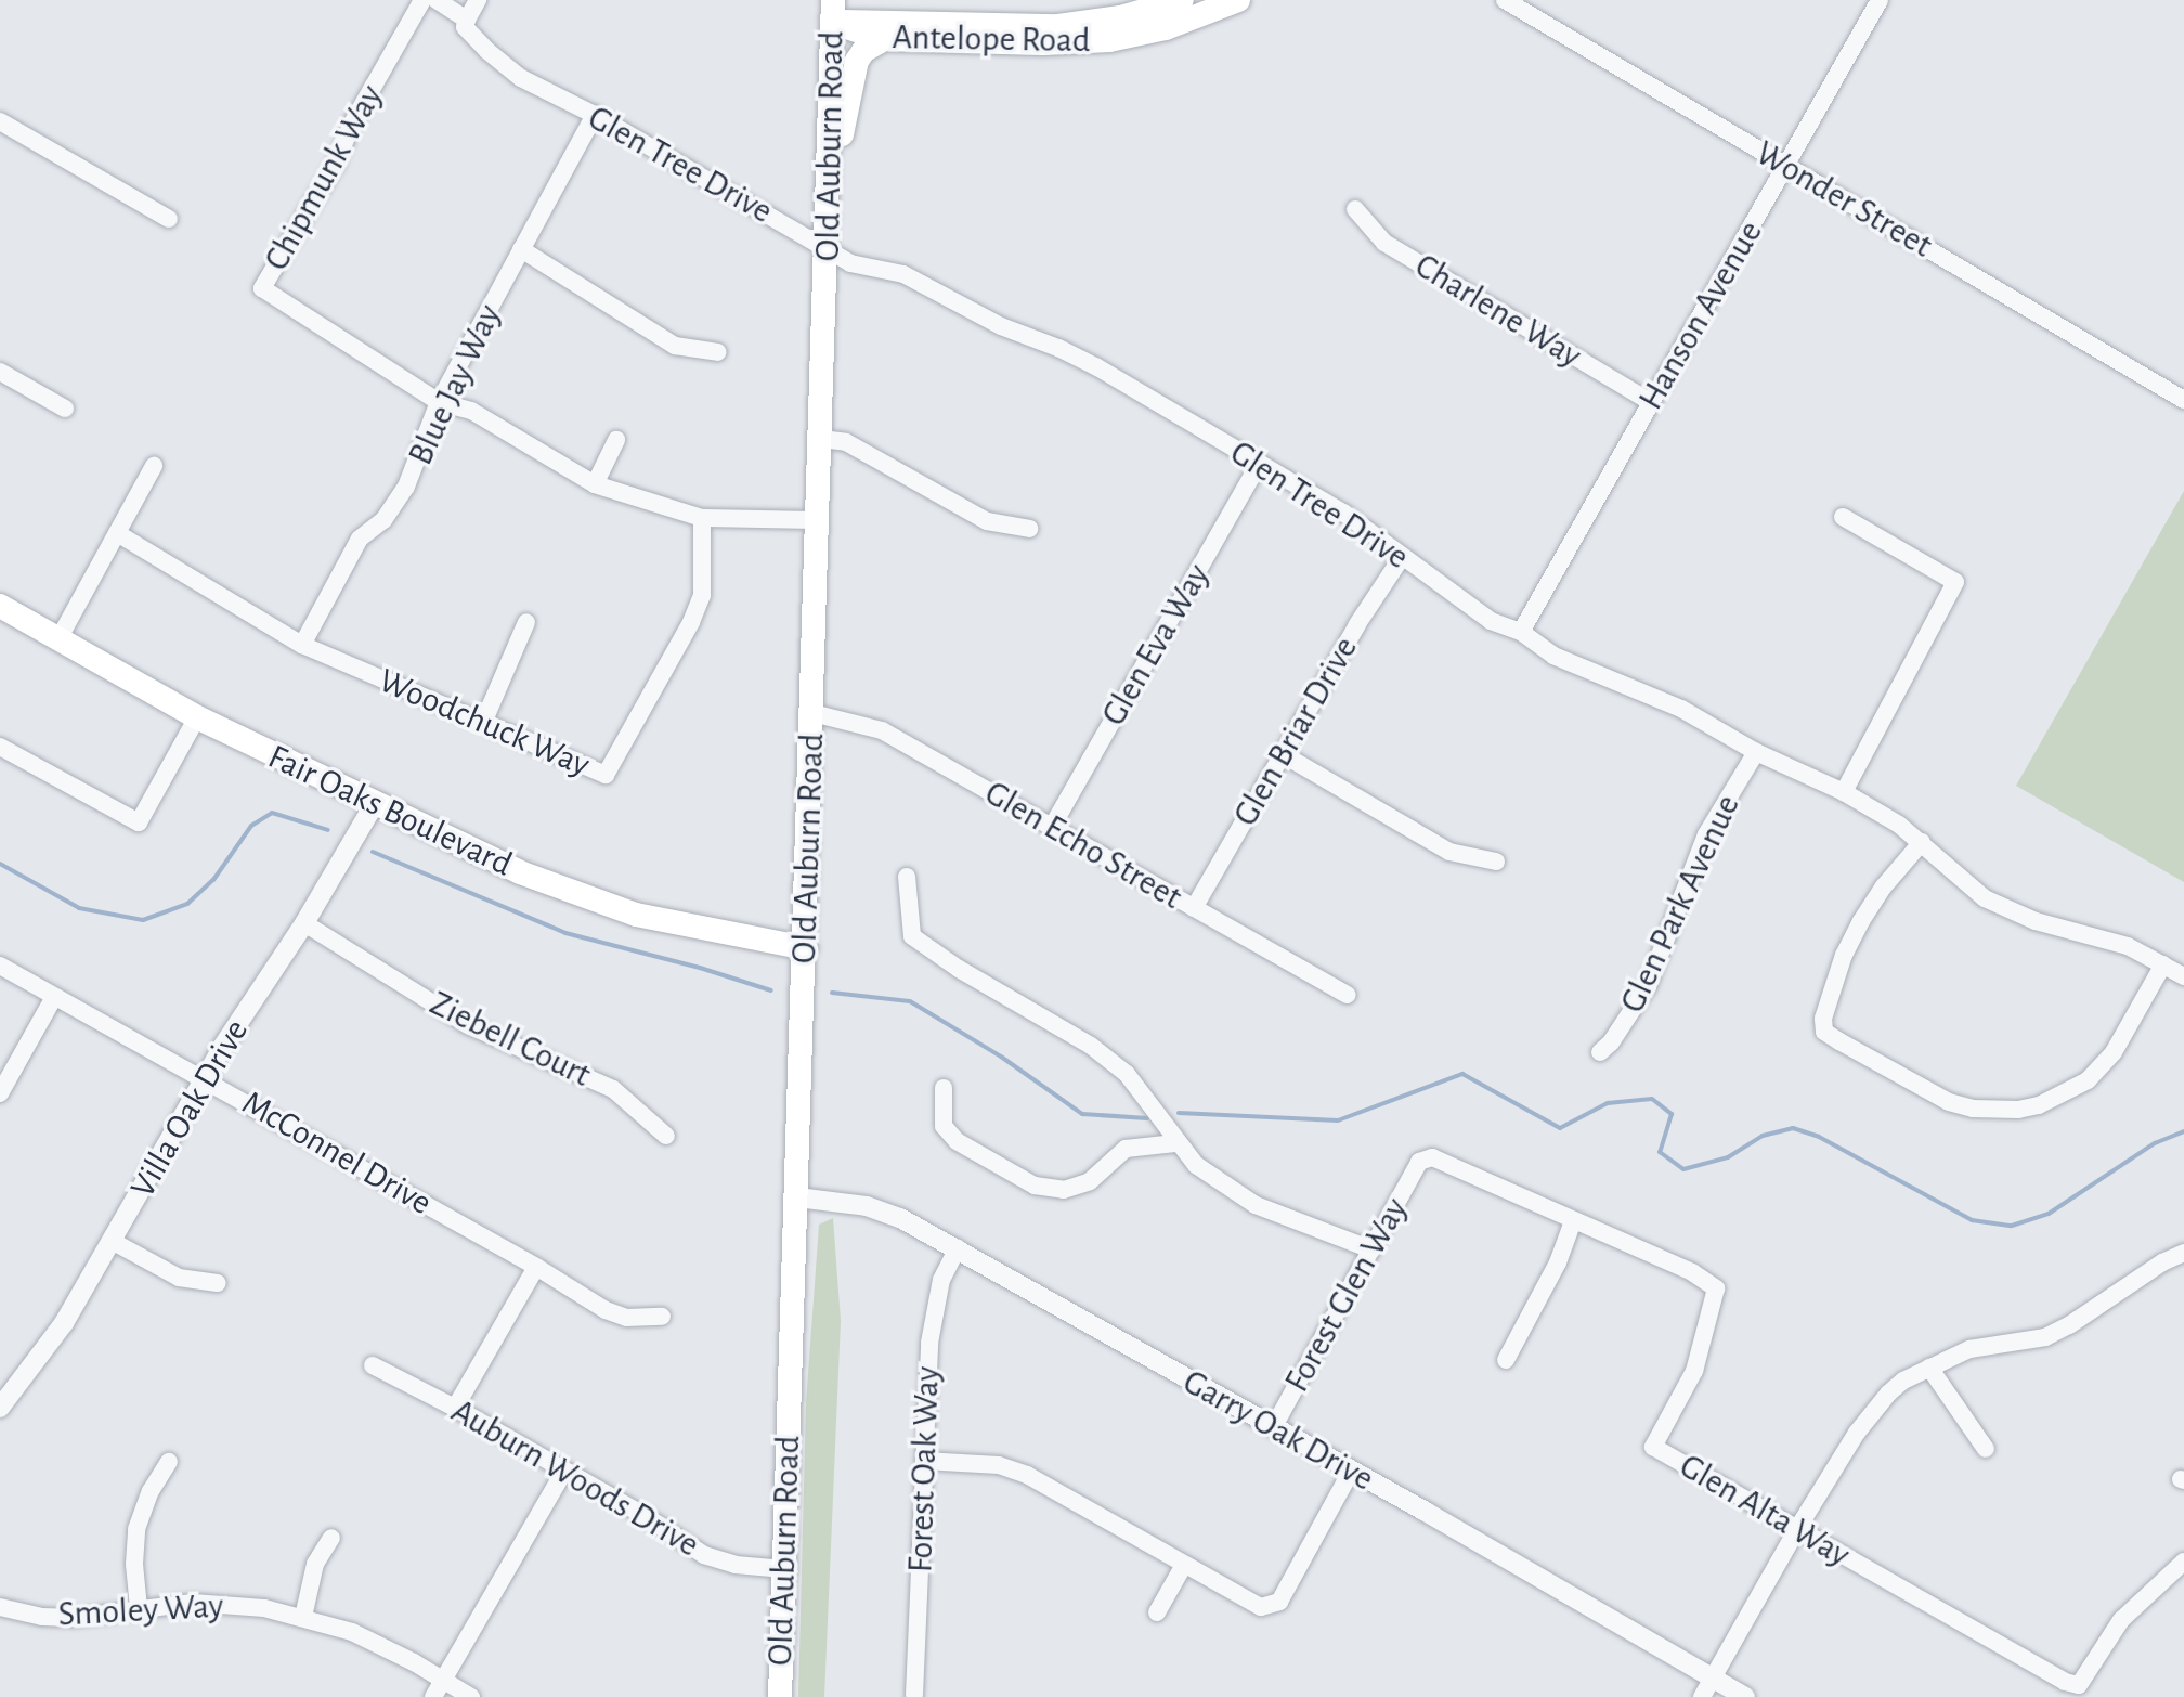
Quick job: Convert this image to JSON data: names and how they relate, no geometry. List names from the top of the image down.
{
  "streets": {
    "main road": ["Antelope Road", "Old Auburn Road", "Fair Oaks Boulevard"],
    "street": [
      "Glen Tree Drive",
      "Chipmunk Way",
      "Wonder Street",
      "Charlene Way",
      "Hanson Avenue",
      "Blue Jay Way",
      "Glen Eva Way",
      "Woodchuck Way",
      "Glen Briar Drive",
      "Glen Echo Street",
      "Glen Park Avenue",
      "Ziebell Court",
      "Villa Oak Drive",
      "McConnel Drive",
      "Forest Glen Way",
      "Garry Oak Drive",
      "Forest Oak Way",
      "Auburn Woods Drive",
      "Glen Alta Way",
      "Smoley Way"
    ]
  },
  "crossings": [
    ["Antelope Road", "Old Auburn Road"],
    ["Old Auburn Road", "Glen Tree Drive"],
    ["Old Auburn Road", "Chipmunk Way"],
    ["Old Auburn Road", "Fair Oaks Boulevard"],
    ["Old Auburn Road", "Glen Echo Street"],
    ["Old Auburn Road", "Garry Oak Drive"],
    ["Old Auburn Road", "Auburn Woods Drive"],
    ["Glen Tree Drive", "Hanson Avenue"],
    ["Glen Tree Drive", "Blue Jay Way"],
    ["Glen Tree Drive", "Glen Eva Way"],
    ["Glen Tree Drive", "Glen Briar Drive"],
    ["Glen Tree Drive", "Glen Park Avenue"],
    ["Chipmunk Way", "Blue Jay Way"],
    ["Chipmunk Way", "Woodchuck Way"],
    ["Wonder Street", "Hanson Avenue"],
    ["Charlene Way", "Hanson Avenue"],
    ["Blue Jay Way", "Woodchuck Way"],
    ["Glen Eva Way", "Glen Echo Street"],
    ["Glen Briar Drive", "Glen Echo Street"],
    ["Fair Oaks Boulevard", "Villa Oak Drive"],
    ["Ziebell Court", "Villa Oak Drive"],
    ["Villa Oak Drive", "McConnel Drive"],
    ["Forest Glen Way", "Garry Oak Drive"],
    ["Forest Glen Way", "Glen Alta Way"],
    ["Garry Oak Drive", "Forest Oak Way"]
  ]
}
